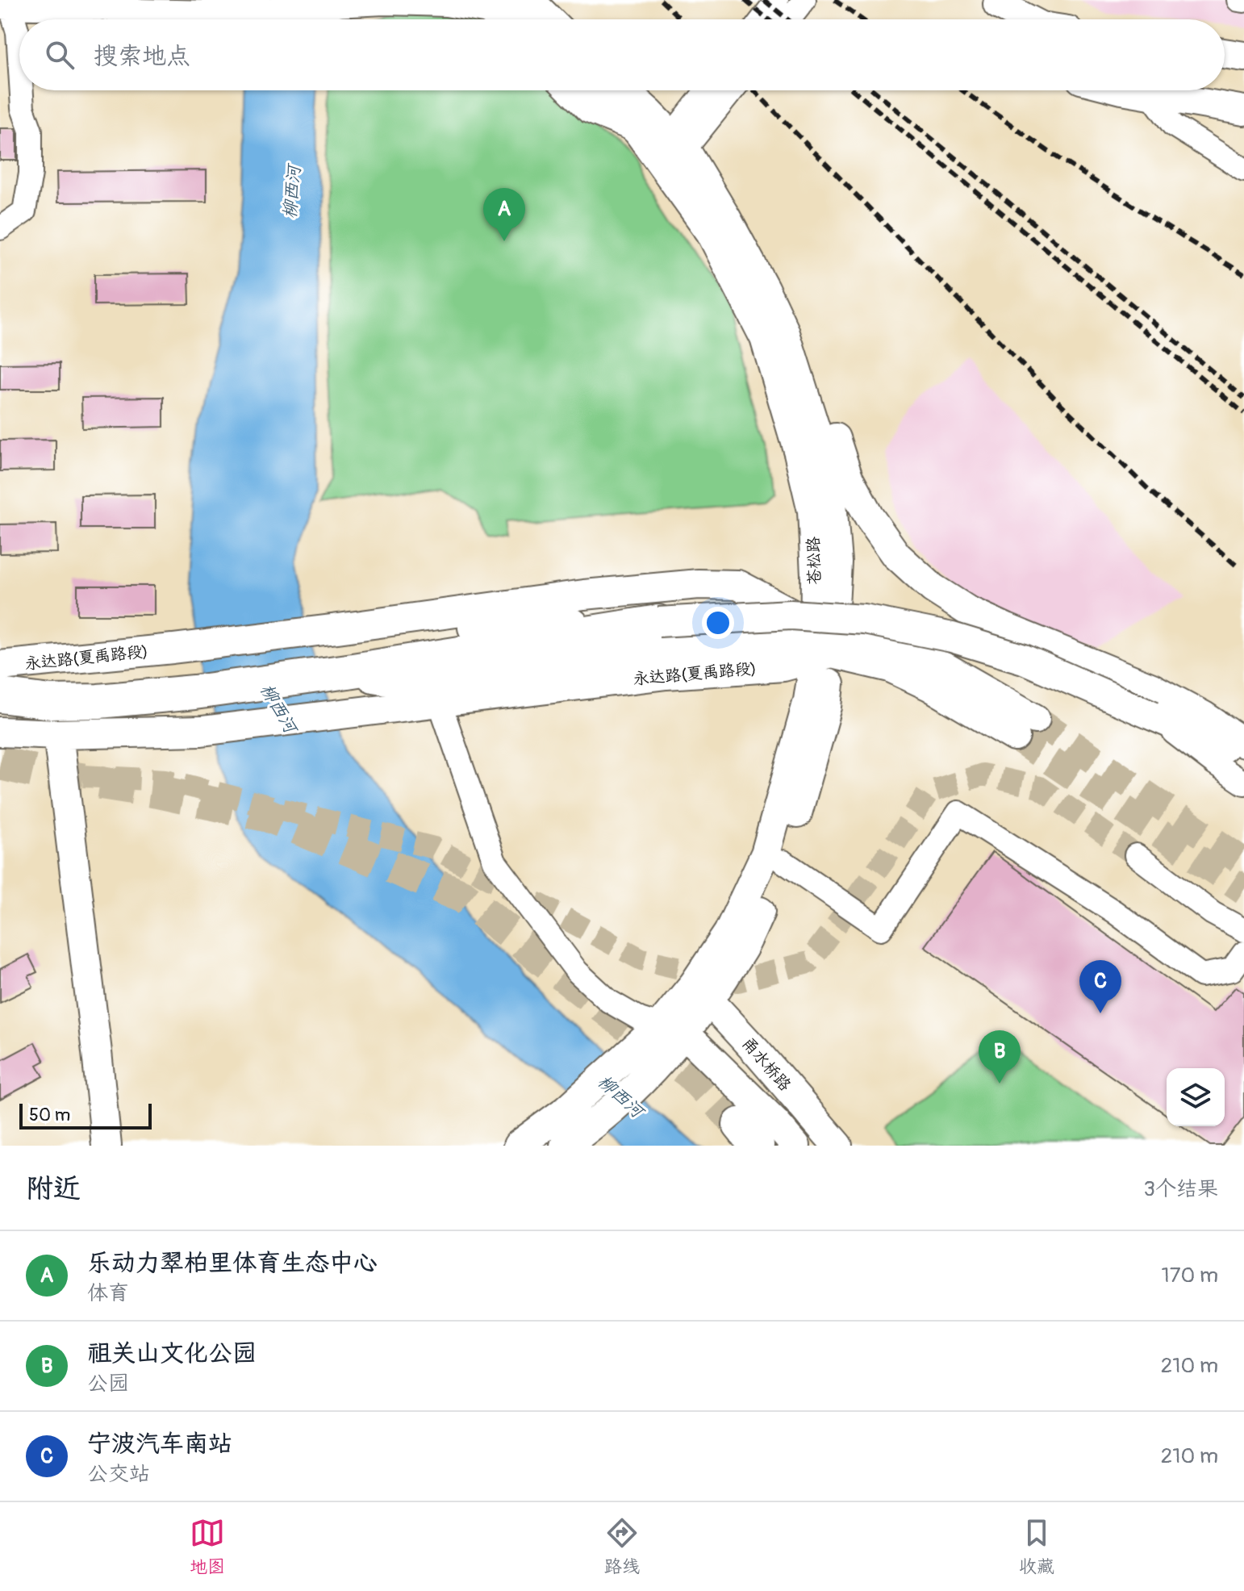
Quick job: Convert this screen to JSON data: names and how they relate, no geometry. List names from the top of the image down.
{
  "streets": {
    "main road": ["苍松路", "永达路(夏禹路段)", "甬水桥路"]
  },
  "crossings": [
    ["苍松路", "永达路(夏禹路段)"],
    ["苍松路", "甬水桥路"]
  ],
  "water": ["柳西河"],
  "scale_bar": "50 m",
  "page": {
    "search": "搜索地点",
    "pins": ["A", "C", "B"],
    "scale": "50 m",
    "heading": ["附近", "3个结果"],
    "list": [
      {
        "mark": "A",
        "name": "乐动力翠柏里体育生态中心",
        "note": "体育",
        "value": "170 m"
      },
      {
        "mark": "B",
        "name": "祖关山文化公园",
        "note": "公园",
        "value": "210 m"
      },
      {
        "mark": "C",
        "name": "宁波汽车南站",
        "note": "公交站",
        "value": "210 m"
      }
    ],
    "nav": ["地图", "路线", "收藏"]
  }
}
